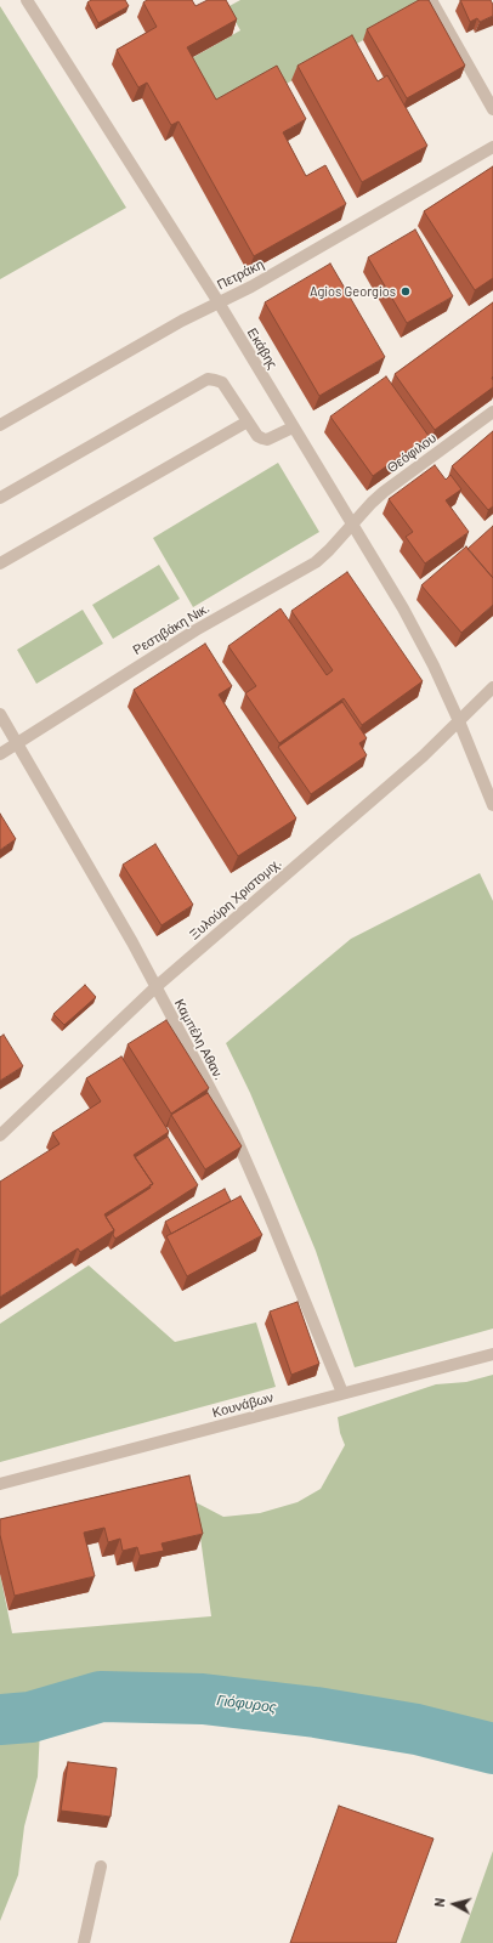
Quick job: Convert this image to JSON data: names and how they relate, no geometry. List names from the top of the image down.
{
  "streets": {
    "street": [
      "Πετράκη",
      "Εκάβης",
      "Θεόφιλου",
      "Ρεστιβάκη Νικ.",
      "Ξυλούρη Χριστομιχ.",
      "Καμπέλη Αθαν.",
      "Κουνάβων"
    ]
  },
  "crossings": [
    ["Πετράκη", "Εκάβης"],
    ["Εκάβης", "Θεόφιλου"],
    ["Εκάβης", "Ρεστιβάκη Νικ."],
    ["Εκάβης", "Ξυλούρη Χριστομιχ."],
    ["Θεόφιλου", "Ρεστιβάκη Νικ."],
    ["Ρεστιβάκη Νικ.", "Καμπέλη Αθαν."],
    ["Ξυλούρη Χριστομιχ.", "Καμπέλη Αθαν."],
    ["Καμπέλη Αθαν.", "Κουνάβων"]
  ],
  "water": ["Γιόφυρος"],
  "places": ["Agios Georgios"],
  "north": "left"
}
